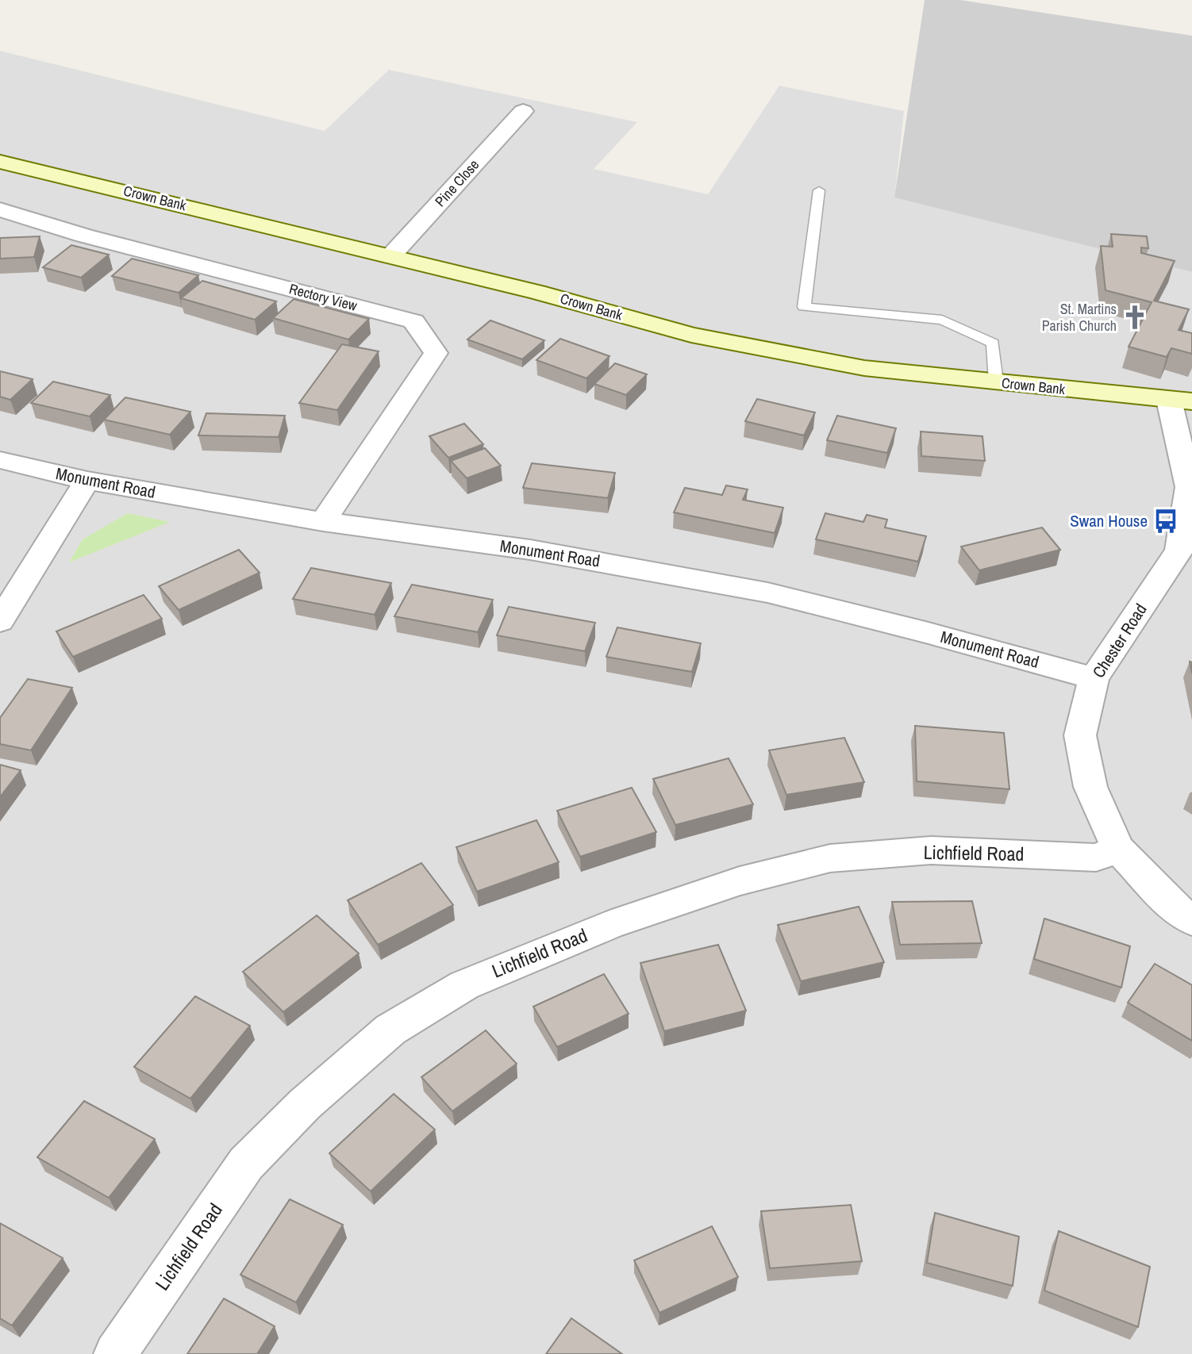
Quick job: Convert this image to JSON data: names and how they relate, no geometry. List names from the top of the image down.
{
  "streets": {
    "street": [
      "Pine Close",
      "Crown Bank",
      "Rectory View",
      "Monument Road",
      "Chester Road",
      "Lichfield Road"
    ]
  },
  "crossings": [
    ["Pine Close", "Crown Bank"],
    ["Crown Bank", "Chester Road"],
    ["Rectory View", "Monument Road"],
    ["Monument Road", "Chester Road"],
    ["Chester Road", "Lichfield Road"]
  ],
  "places": {
    "church": ["St. Martins Parish Church"],
    "bus stop": ["Swan House"]
  }
}
